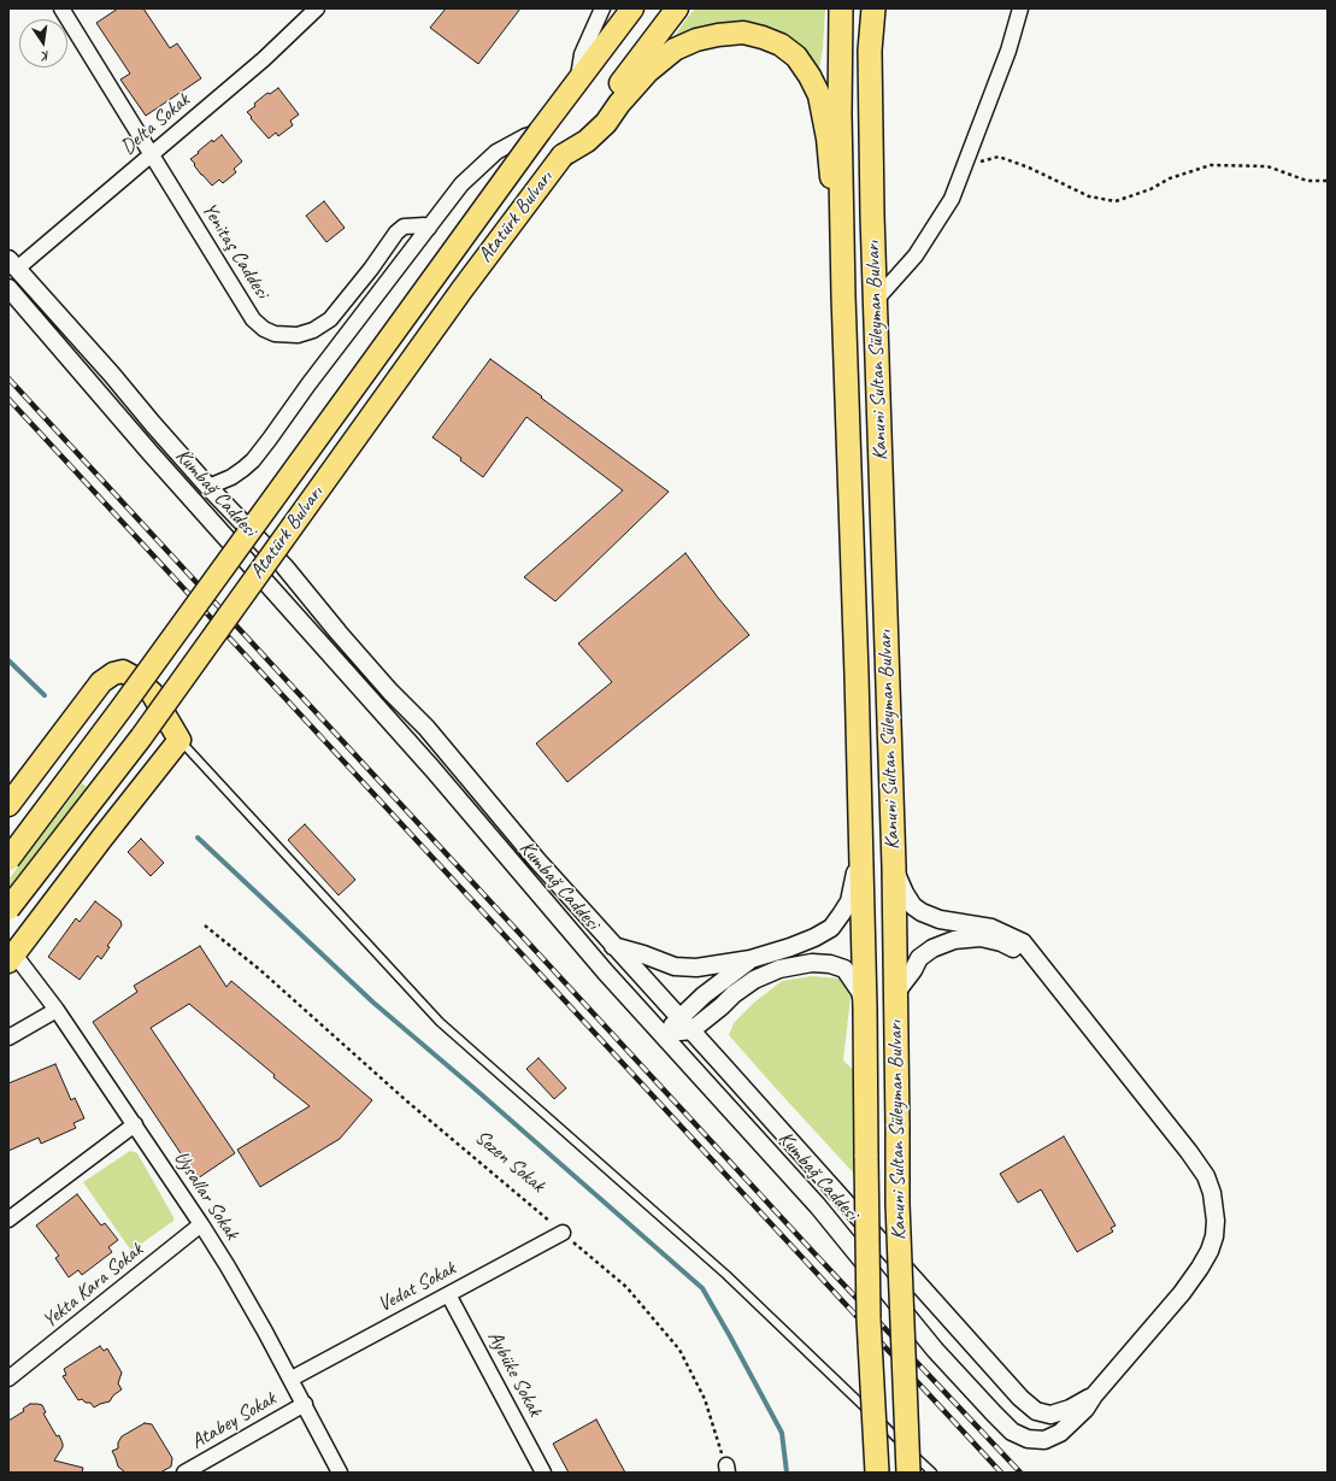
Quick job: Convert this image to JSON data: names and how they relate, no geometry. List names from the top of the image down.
{
  "streets": {
    "highway": ["Kanuni Sultan Süleyman Bulvarı"],
    "main road": ["Atatürk Bulvarı"],
    "street": [
      "Delta Sokak",
      "Yenitaş Caddesi",
      "Kumbağ Caddesi",
      "Uysallar Sokak",
      "Yekta Kara Sokak",
      "Vedat Sokak",
      "Aybüke Sokak",
      "Atabey Sokak"
    ],
    "path": ["Sezen Sokak"]
  },
  "crossings": [
    ["Delta Sokak", "Yenitaş Caddesi"],
    ["Delta Sokak", "Kumbağ Caddesi"],
    ["Kanuni Sultan Süleyman Bulvarı", "Kumbağ Caddesi"],
    ["Sezen Sokak", "Vedat Sokak"],
    ["Uysallar Sokak", "Yekta Kara Sokak"],
    ["Uysallar Sokak", "Vedat Sokak"],
    ["Uysallar Sokak", "Atabey Sokak"],
    ["Vedat Sokak", "Aybüke Sokak"]
  ],
  "north": "bottom"
}
